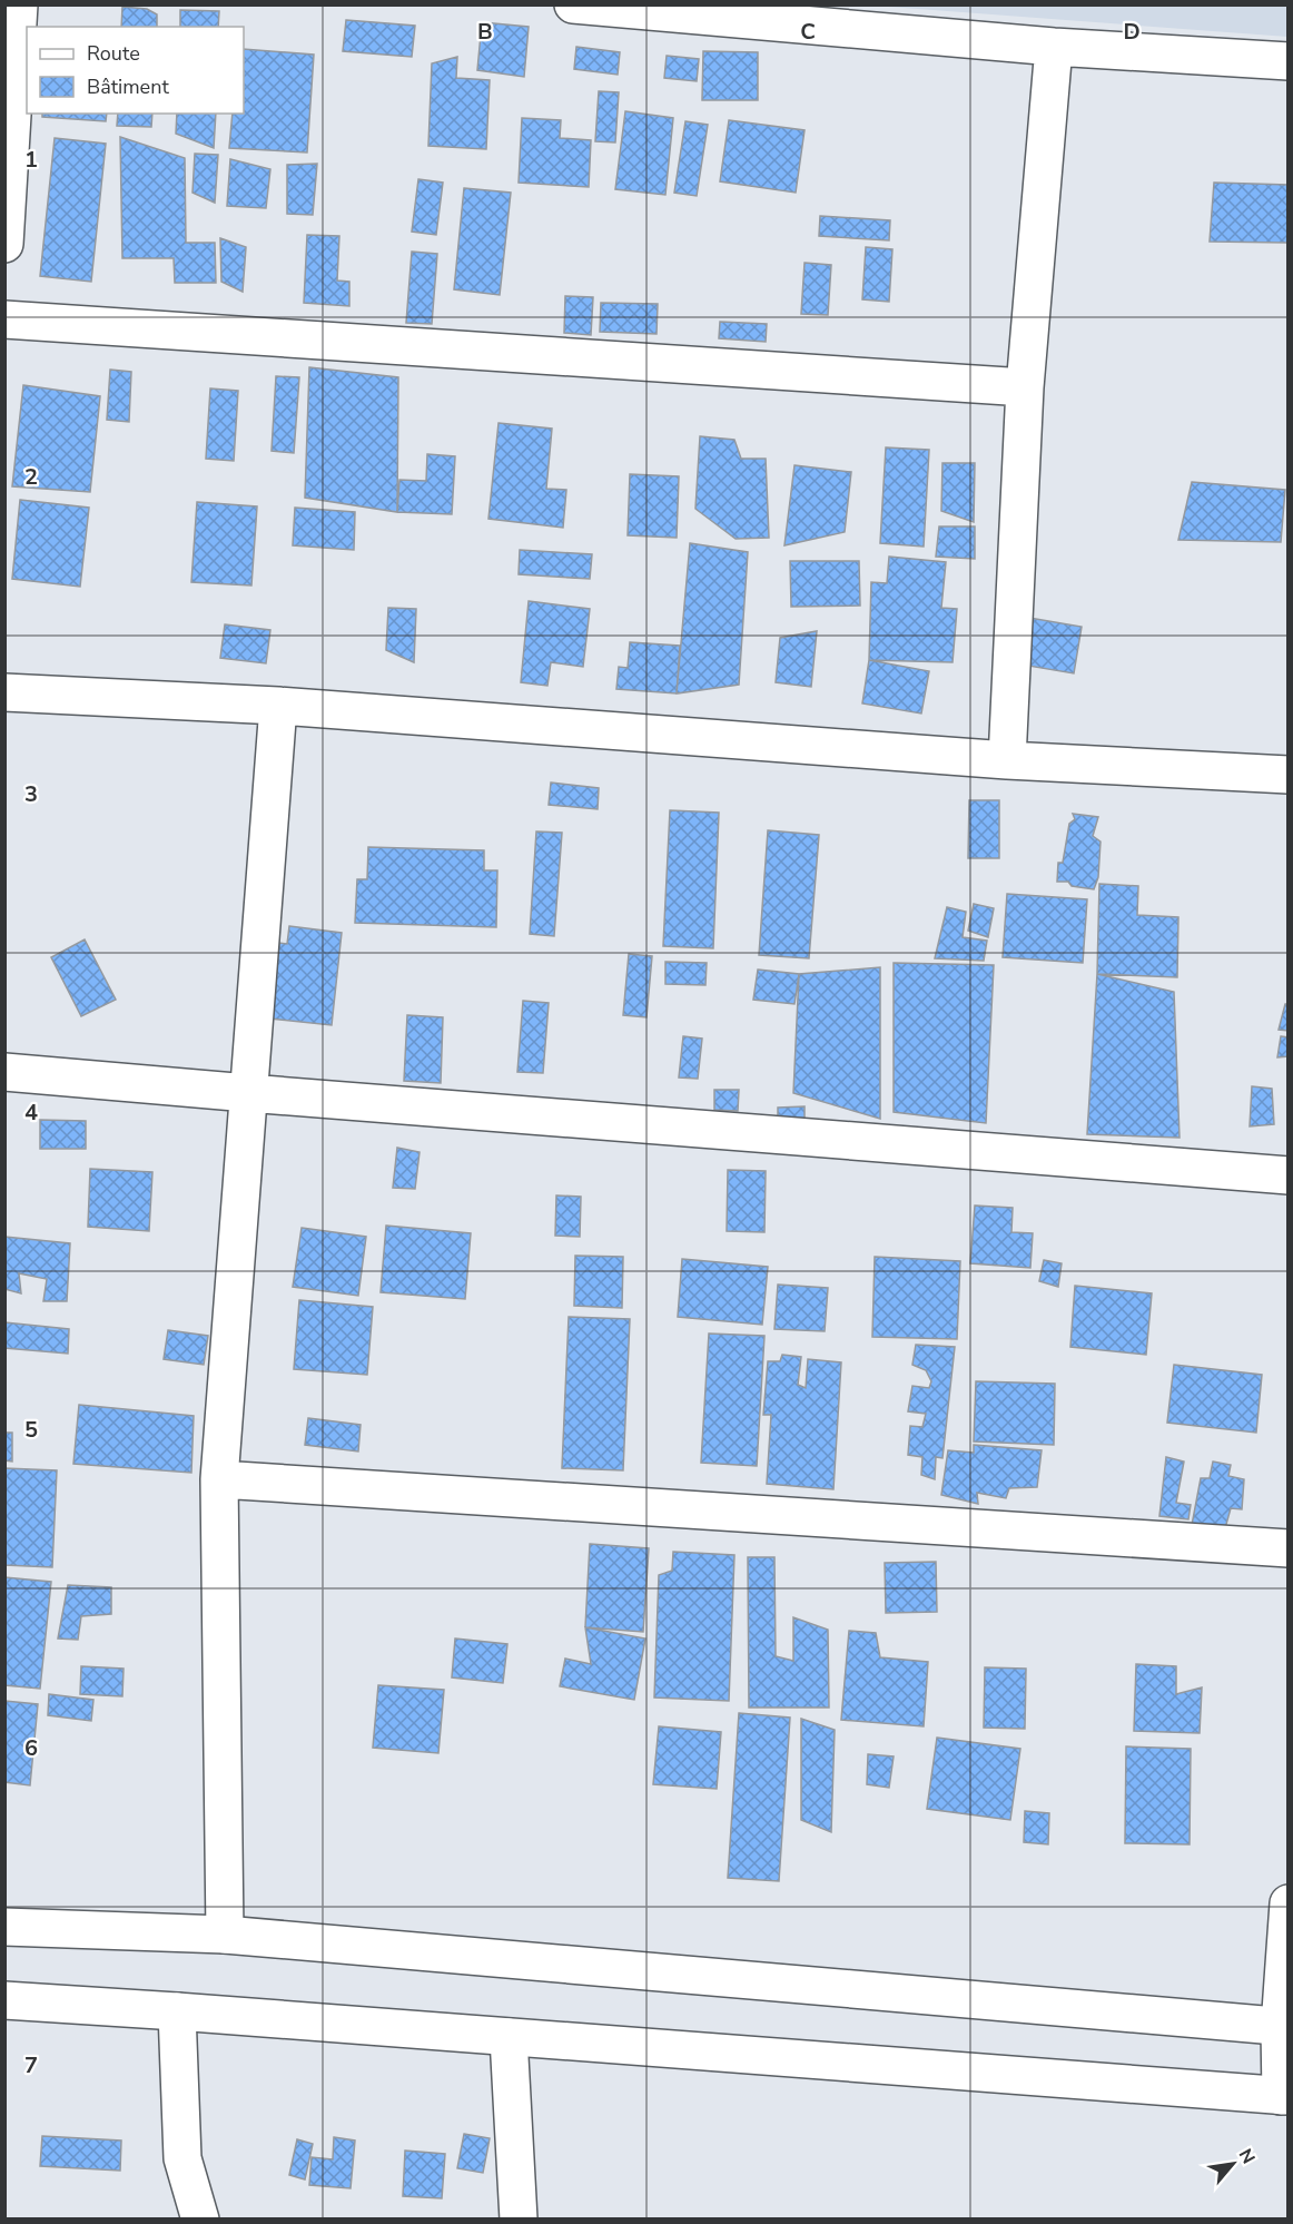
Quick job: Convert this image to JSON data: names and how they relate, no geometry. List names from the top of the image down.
{
  "legend": ["Route", "Bâtiment"],
  "north": "top right",
  "grid": {
    "columns": ["B", "C", "D"],
    "rows": [
      "1",
      "2",
      "3",
      "4",
      "5",
      "6",
      "7"
    ]
  }
}
